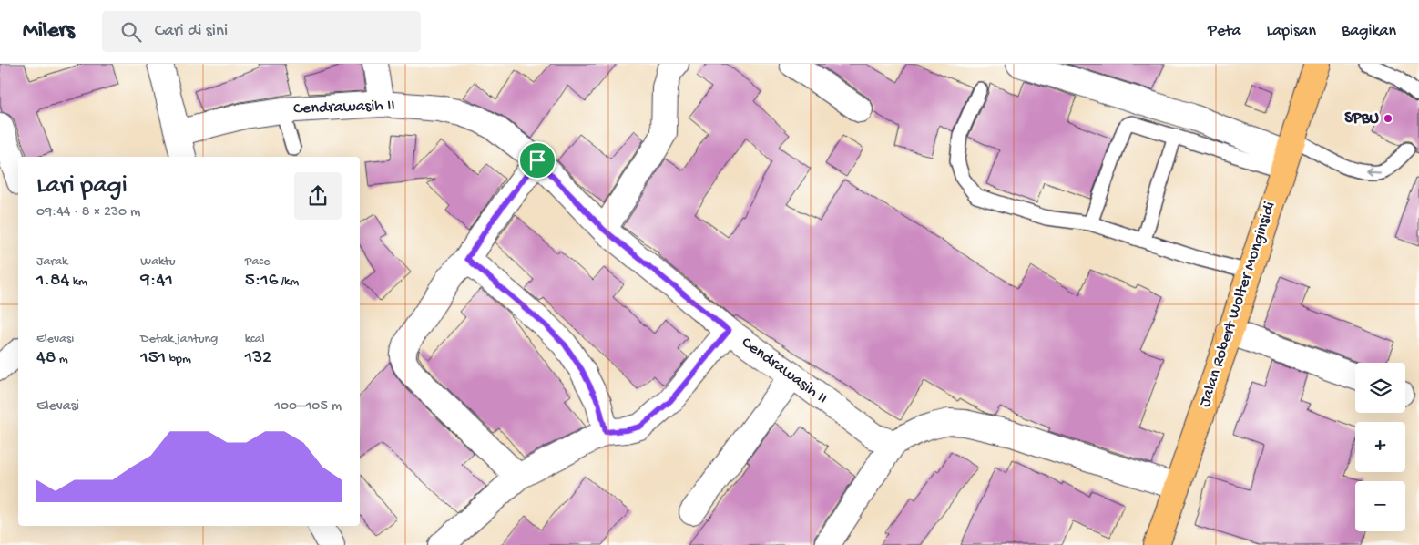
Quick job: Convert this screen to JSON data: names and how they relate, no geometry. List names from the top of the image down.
{
  "streets": {
    "highway": ["Jalan Robert Wolter Monginsidi"],
    "street": ["Cendrawasih II"]
  },
  "places": ["SPBU"],
  "page": {
    "header": "Milers",
    "search": "Cari di sini",
    "nav": ["Peta", "Lapisan", "Bagikan"],
    "heading": ["Lari pagi", "09:44 · 8 × 230 m"],
    "stats": [
      ["Jarak", "1.84 km"],
      ["Waktu", "9:41"],
      ["Pace", "5:16 /km"],
      ["Elevasi", "48 m"],
      ["Detak jantung", "151 bpm"],
      ["kcal", "132"]
    ],
    "map_buttons": ["+", "−"],
    "chart": ["Elevasi", "100–105 m"]
  }
}
